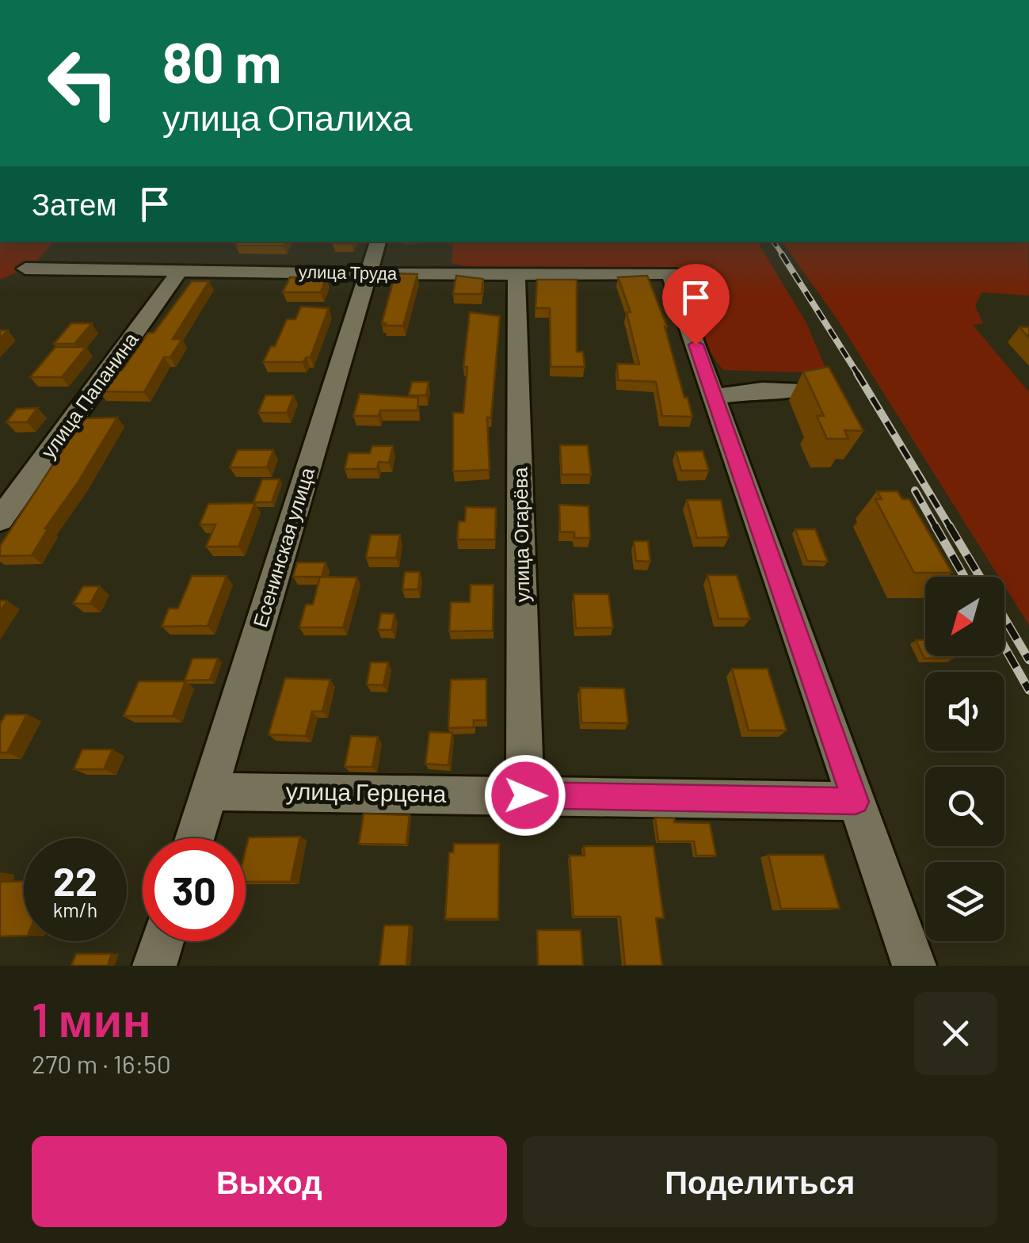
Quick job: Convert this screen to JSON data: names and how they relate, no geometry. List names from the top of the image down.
{
  "streets": {
    "street": [
      "улица Труда",
      "улица Папанина",
      "улица Огарёва",
      "Есенинская улица",
      "улица Герцена"
    ]
  },
  "crossings": [
    ["улица Труда", "улица Папанина"],
    ["улица Труда", "улица Огарёва"],
    ["улица Труда", "Есенинская улица"],
    ["улица Огарёва", "улица Герцена"],
    ["Есенинская улица", "улица Герцена"]
  ],
  "north": "bottom left",
  "page": {
    "turn": ["80 m", "улица Опалиха"],
    "then": "Затем",
    "speed": "22 km/h",
    "limit": "30",
    "heading": ["1 мин", "270 m · 16:50"],
    "buttons": ["Выход", "Поделиться"]
  }
}
